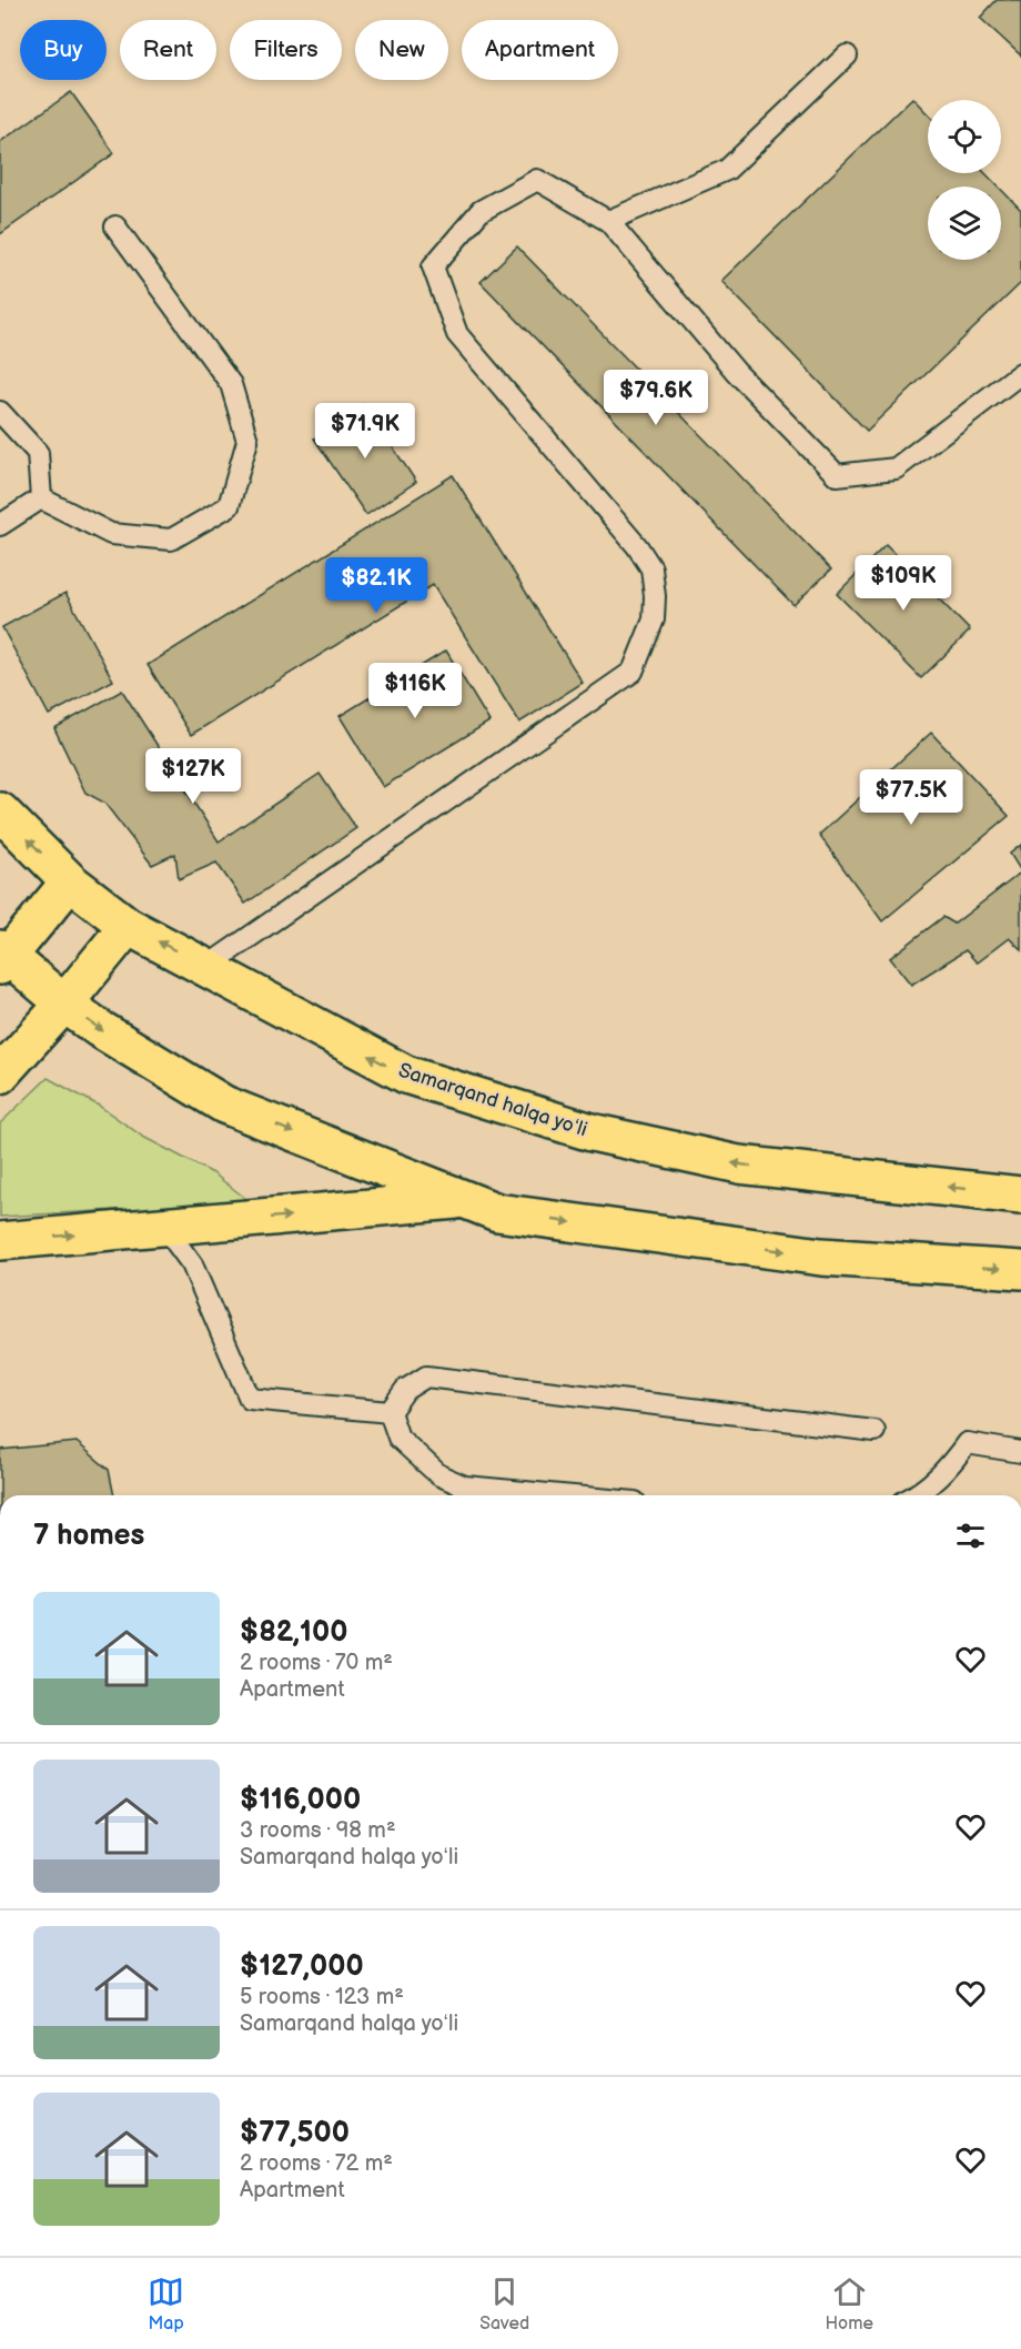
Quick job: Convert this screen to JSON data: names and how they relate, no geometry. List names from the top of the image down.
{
  "streets": {
    "main road": ["Samarqand halqa yoʻli"]
  },
  "page": {
    "chip": [
      "Buy",
      "Rent",
      "Filters",
      "New",
      "Apartment"
    ],
    "price": [
      "$79.6K",
      "$71.9K",
      "$109K",
      "$82.1K",
      "$116K",
      "$127K",
      "$77.5K"
    ],
    "heading": "7 homes",
    "list": [
      {
        "name": "$82,100",
        "note": "2 rooms · 70 m² · Apartment"
      },
      {
        "name": "$116,000",
        "note": "3 rooms · 98 m² · Samarqand halqa yoʻli"
      },
      {
        "name": "$127,000",
        "note": "5 rooms · 123 m² · Samarqand halqa yoʻli"
      },
      {
        "name": "$77,500",
        "note": "2 rooms · 72 m² · Apartment"
      }
    ],
    "tabs": ["Map", "Saved", "Home"]
  }
}
